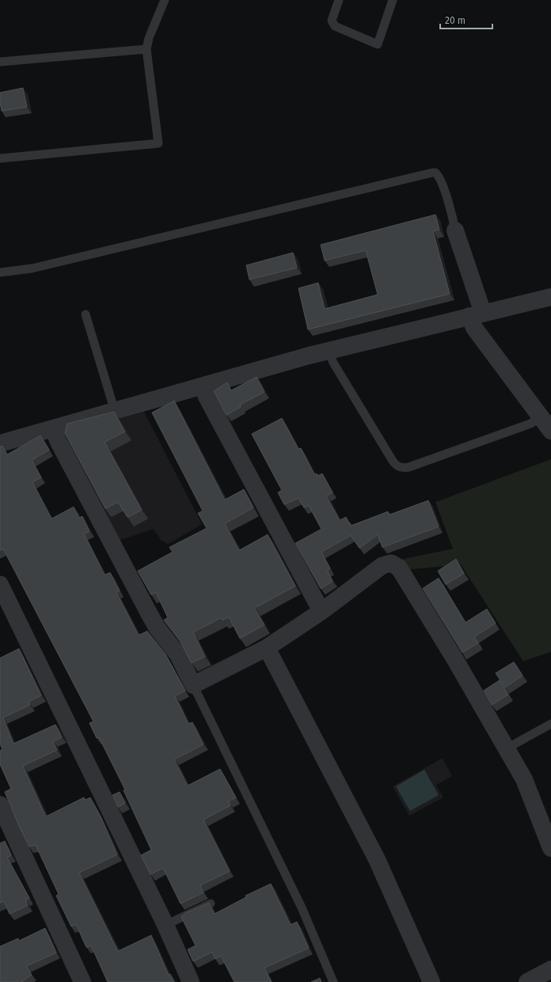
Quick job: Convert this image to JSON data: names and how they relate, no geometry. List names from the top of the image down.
{
  "scale_bar": "20 m"
}
